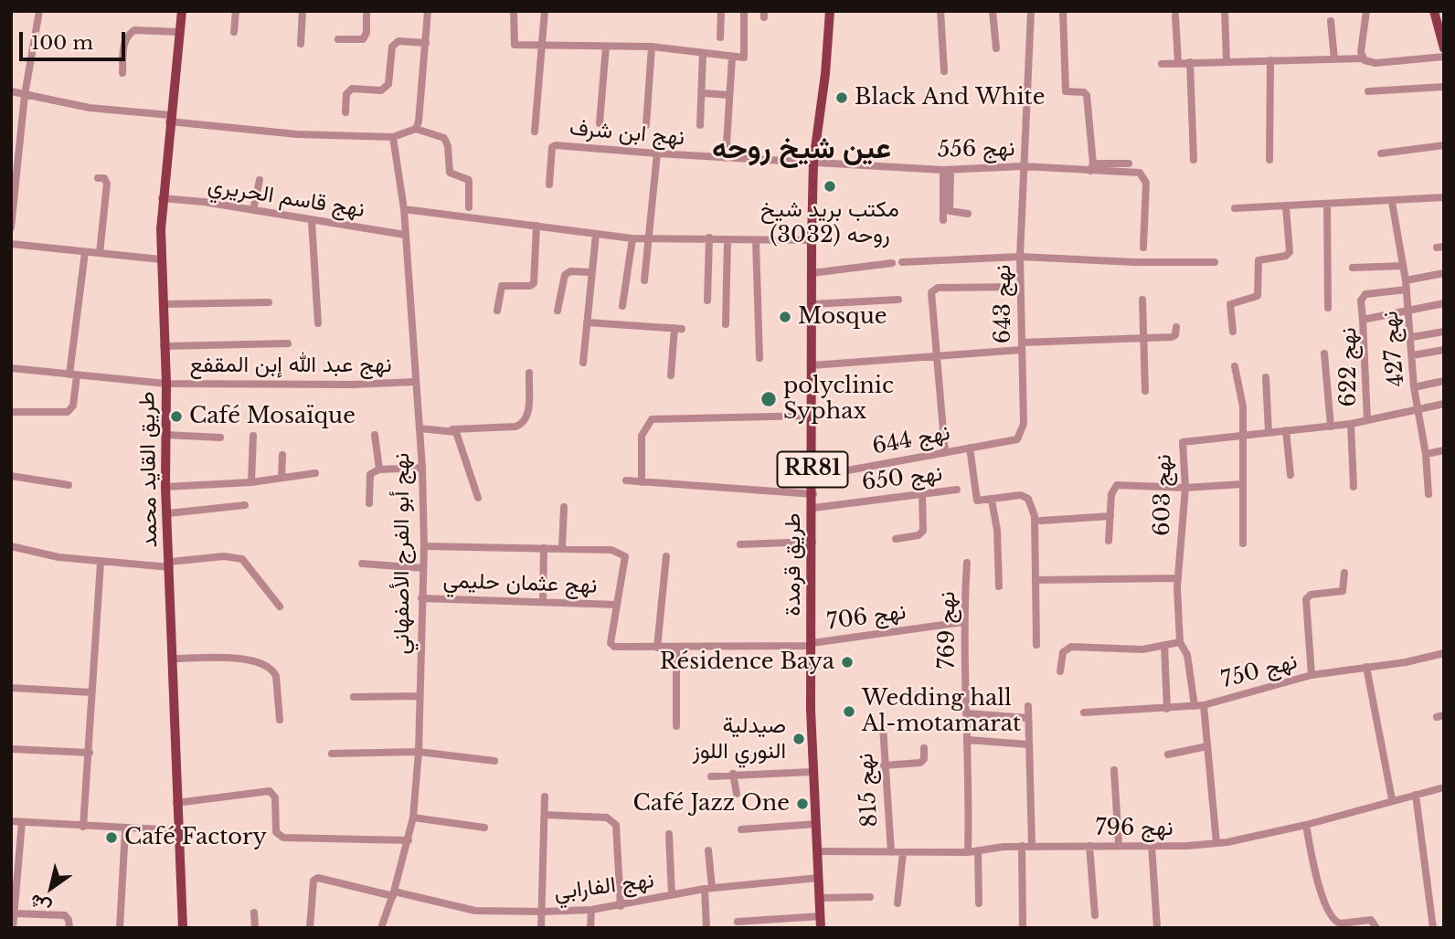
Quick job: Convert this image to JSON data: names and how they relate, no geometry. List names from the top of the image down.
{
  "streets": {
    "main road": ["طريق القايد محمد", "RR81", "طريق قرمدة"],
    "street": [
      "نهج ابن شرف",
      "نهج 556",
      "نهج قاسم الحريري",
      "نهج 643",
      "نهج 427",
      "نهج عبد الله إبن المقفع",
      "نهج 622",
      "نهج 644",
      "نهج 650",
      "نهج 603",
      "نهج أبو الفرج الأصفهاني",
      "نهج عثمان حليمي",
      "نهج 706",
      "نهج 769",
      "نهج 750",
      "نهج 815",
      "نهج 796",
      "نهج الفارابي"
    ]
  },
  "crossings": [
    ["نهج ابن شرف", "نهج 556"],
    ["نهج ابن شرف", "طريق قرمدة"],
    ["نهج 556", "نهج 643"],
    ["نهج 556", "طريق قرمدة"],
    ["نهج قاسم الحريري", "طريق القايد محمد"],
    ["نهج قاسم الحريري", "نهج أبو الفرج الأصفهاني"],
    ["نهج 643", "نهج 644"],
    ["نهج 427", "نهج 622"],
    ["نهج 427", "نهج 603"],
    ["نهج عبد الله إبن المقفع", "طريق القايد محمد"],
    ["نهج عبد الله إبن المقفع", "نهج أبو الفرج الأصفهاني"],
    ["نهج 622", "نهج 603"],
    ["نهج 644", "طريق قرمدة"],
    ["نهج 650", "طريق قرمدة"],
    ["نهج 603", "نهج 750"],
    ["نهج أبو الفرج الأصفهاني", "نهج عثمان حليمي"],
    ["نهج أبو الفرج الأصفهاني", "نهج الفارابي"],
    ["طريق قرمدة", "نهج 706"],
    ["طريق قرمدة", "نهج 796"],
    ["طريق قرمدة", "نهج الفارابي"],
    ["نهج عثمان حليمي", "نهج 706"],
    ["نهج 706", "نهج 769"],
    ["نهج 769", "نهج 796"],
    ["نهج 815", "نهج 796"]
  ],
  "districts": ["عين شيخ روحه"],
  "places": [
    "Black And White",
    "مكتب بريد شيخ روحه (3032)",
    "Mosque",
    "polyclinic Syphax",
    "Café Mosaïque",
    "Résidence Baya",
    "Wedding hall Al-motamarat",
    "صيدلية النوري اللوز",
    "Café Jazz One",
    "Café Factory"
  ],
  "scale_bar": "100 m",
  "north": "bottom left"
}
